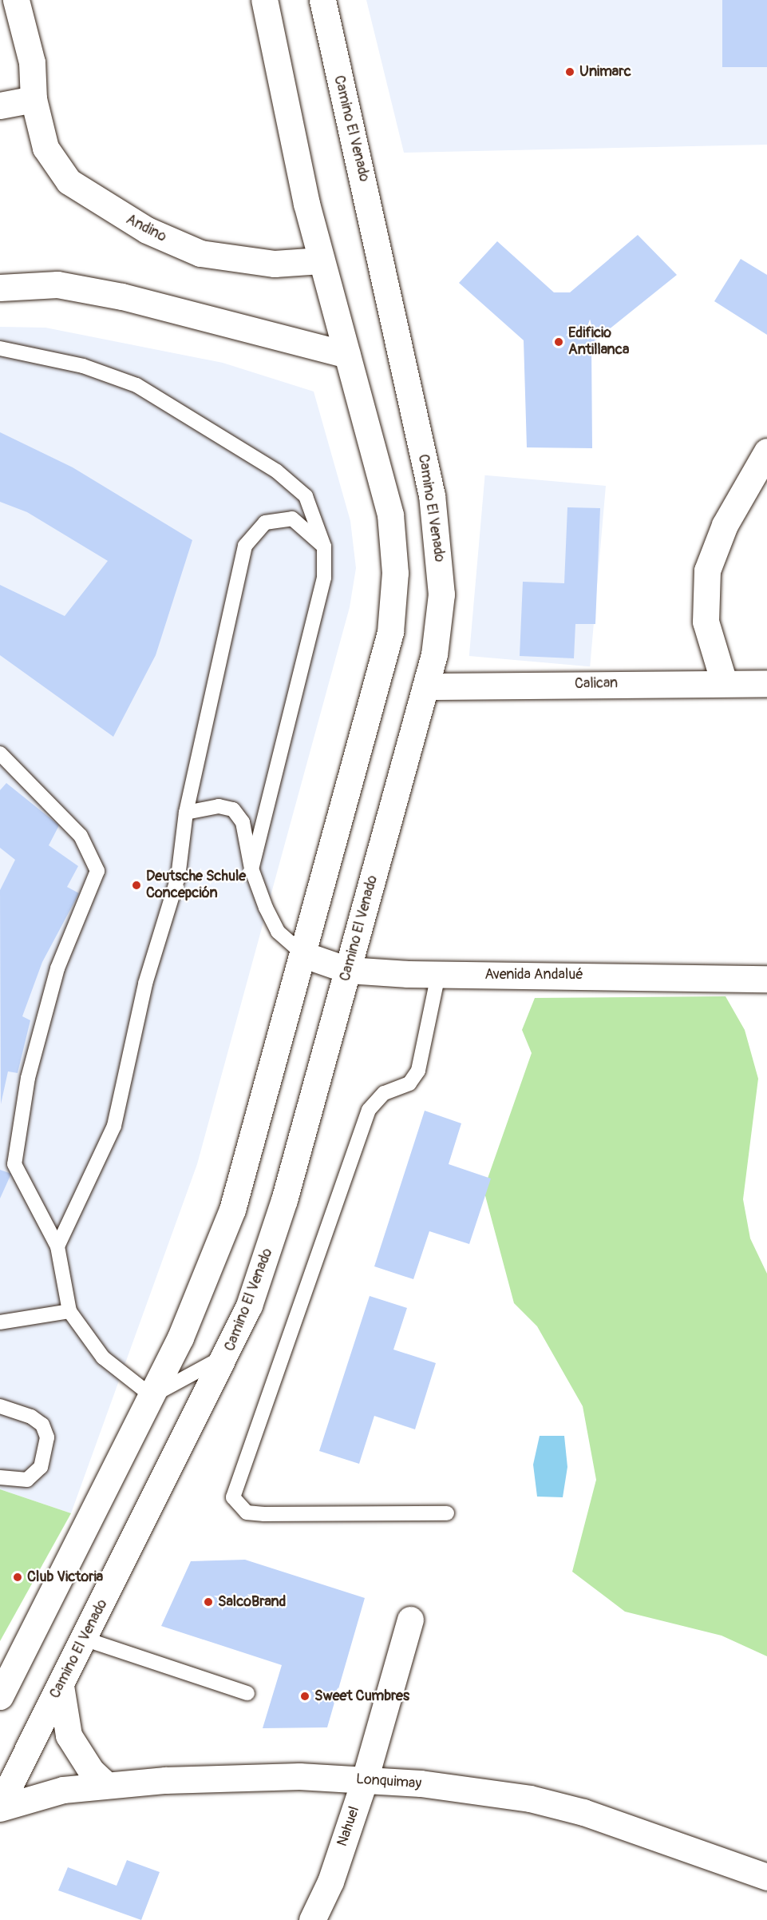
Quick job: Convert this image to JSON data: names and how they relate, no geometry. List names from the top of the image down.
{
  "streets": {
    "street": [
      "Camino El Venado",
      "Andino",
      "Calican",
      "Avenida Andalué",
      "Lonquimay",
      "Nahuel"
    ]
  },
  "crossings": [
    ["Camino El Venado", "Calican"],
    ["Camino El Venado", "Avenida Andalué"],
    ["Camino El Venado", "Lonquimay"],
    ["Lonquimay", "Nahuel"]
  ],
  "places": [
    "Unimarc",
    "Edificio Antillanca",
    "Deutsche Schule Concepción",
    "Club Victoria",
    "SalcoBrand",
    "Sweet Cumbres"
  ]
}
